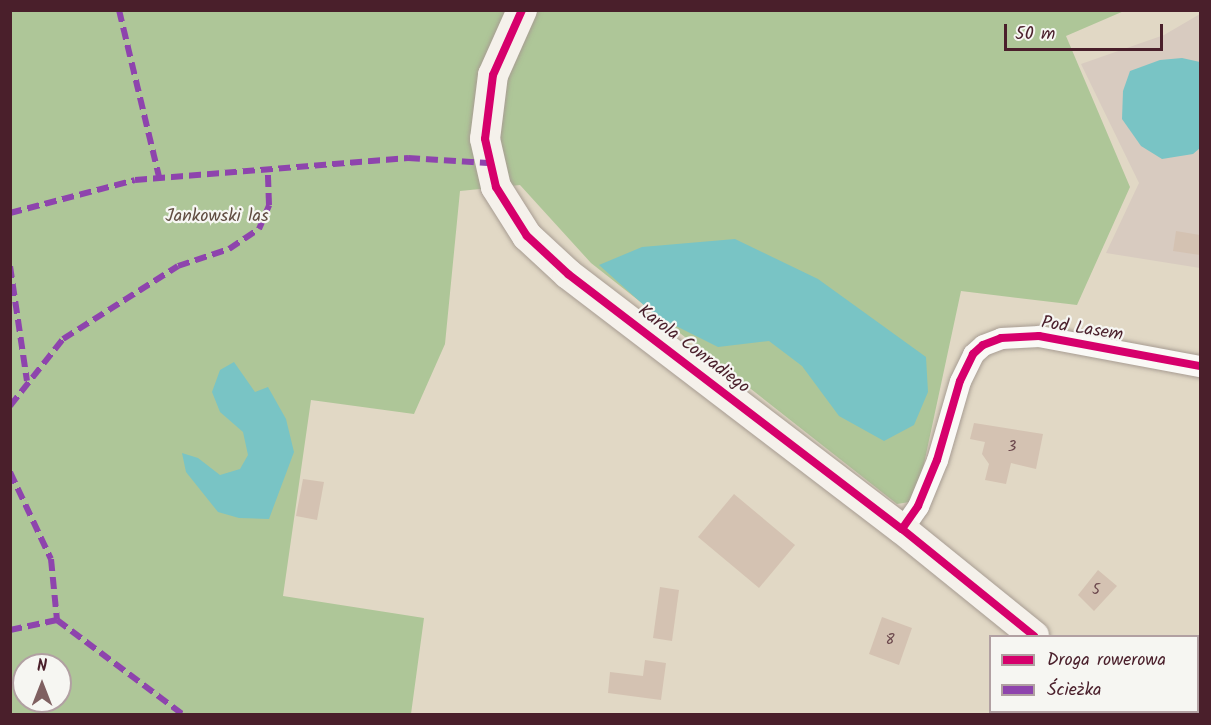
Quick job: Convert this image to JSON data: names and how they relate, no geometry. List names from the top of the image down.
{
  "streets": {
    "street": ["Pod Lasem", "Karola Conradiego"]
  },
  "crossings": [
    ["Pod Lasem", "Karola Conradiego"]
  ],
  "parks": ["Jankowski las"],
  "house_numbers": ["3", "5", "8"],
  "legend": ["Droga rowerowa", "Ścieżka"],
  "scale_bar": "50 m",
  "north": "top"
}
